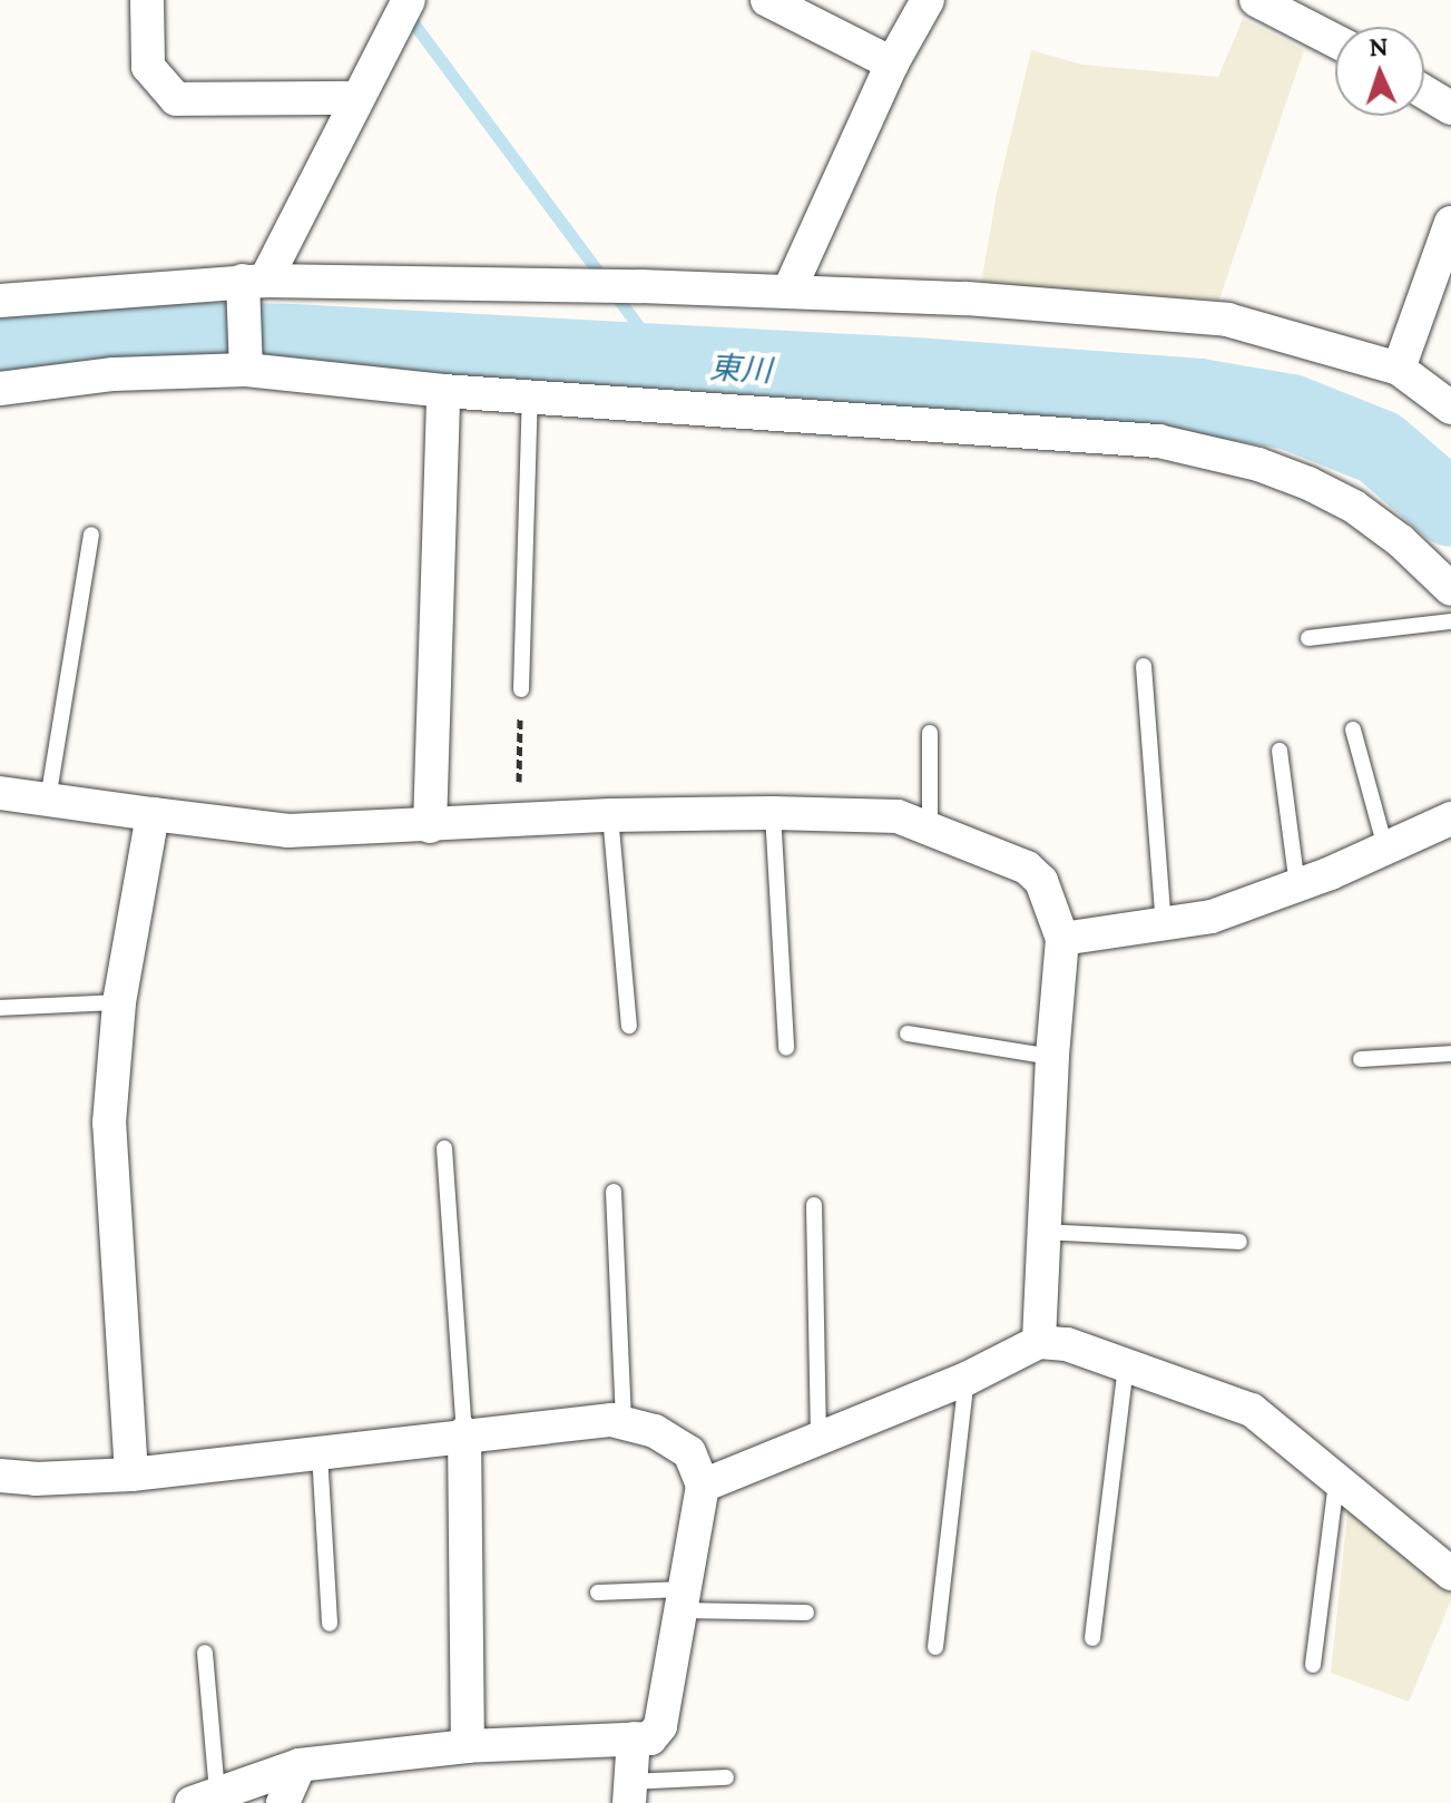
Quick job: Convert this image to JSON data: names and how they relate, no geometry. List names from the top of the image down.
{
  "water": ["東川"],
  "north": "top"
}
